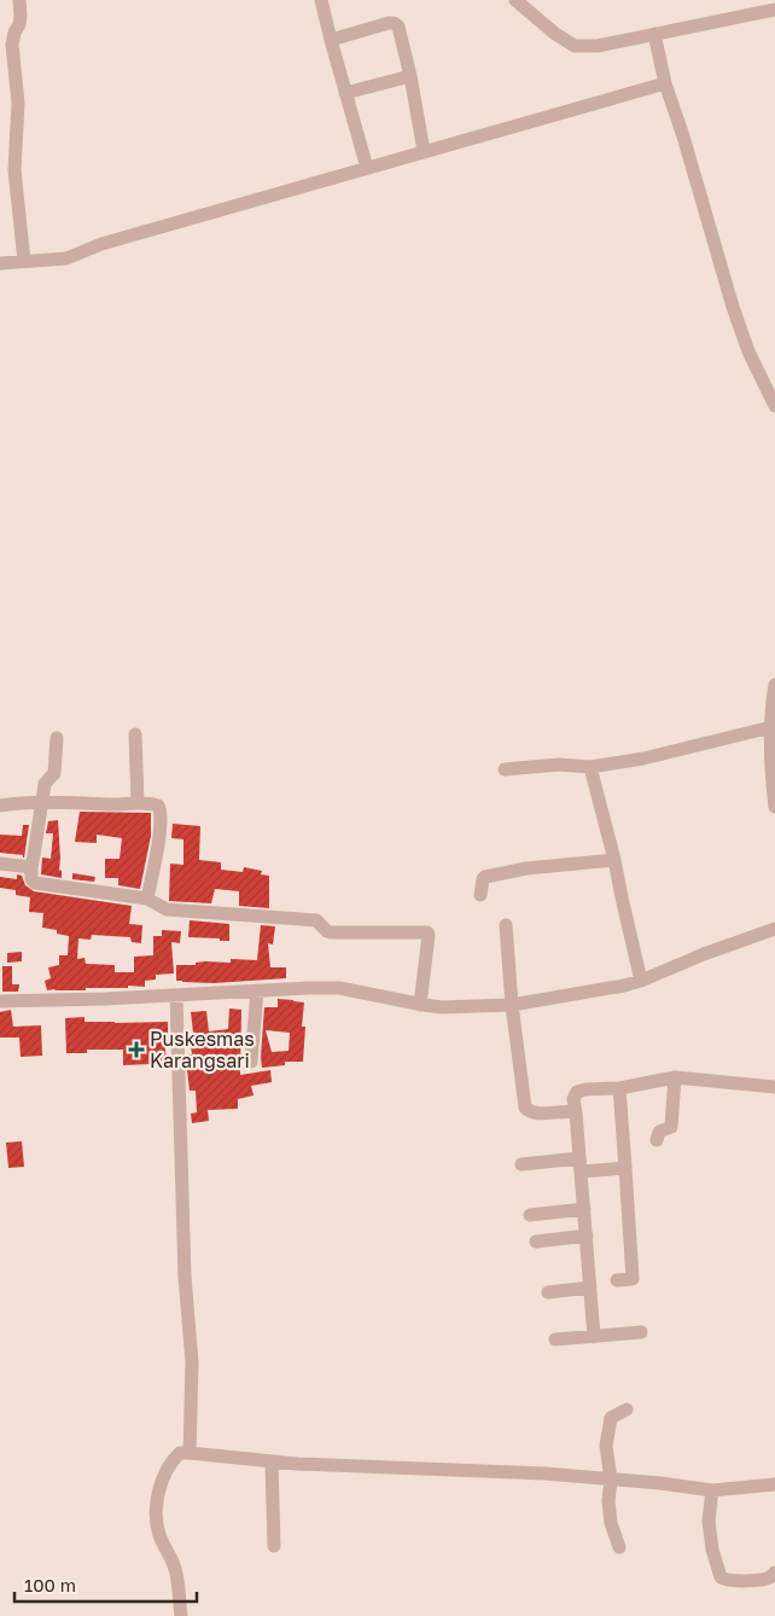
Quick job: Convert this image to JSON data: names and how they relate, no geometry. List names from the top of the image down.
{
  "places": {
    "health": ["Puskesmas Karangsari"]
  },
  "scale_bar": "100 m"
}
